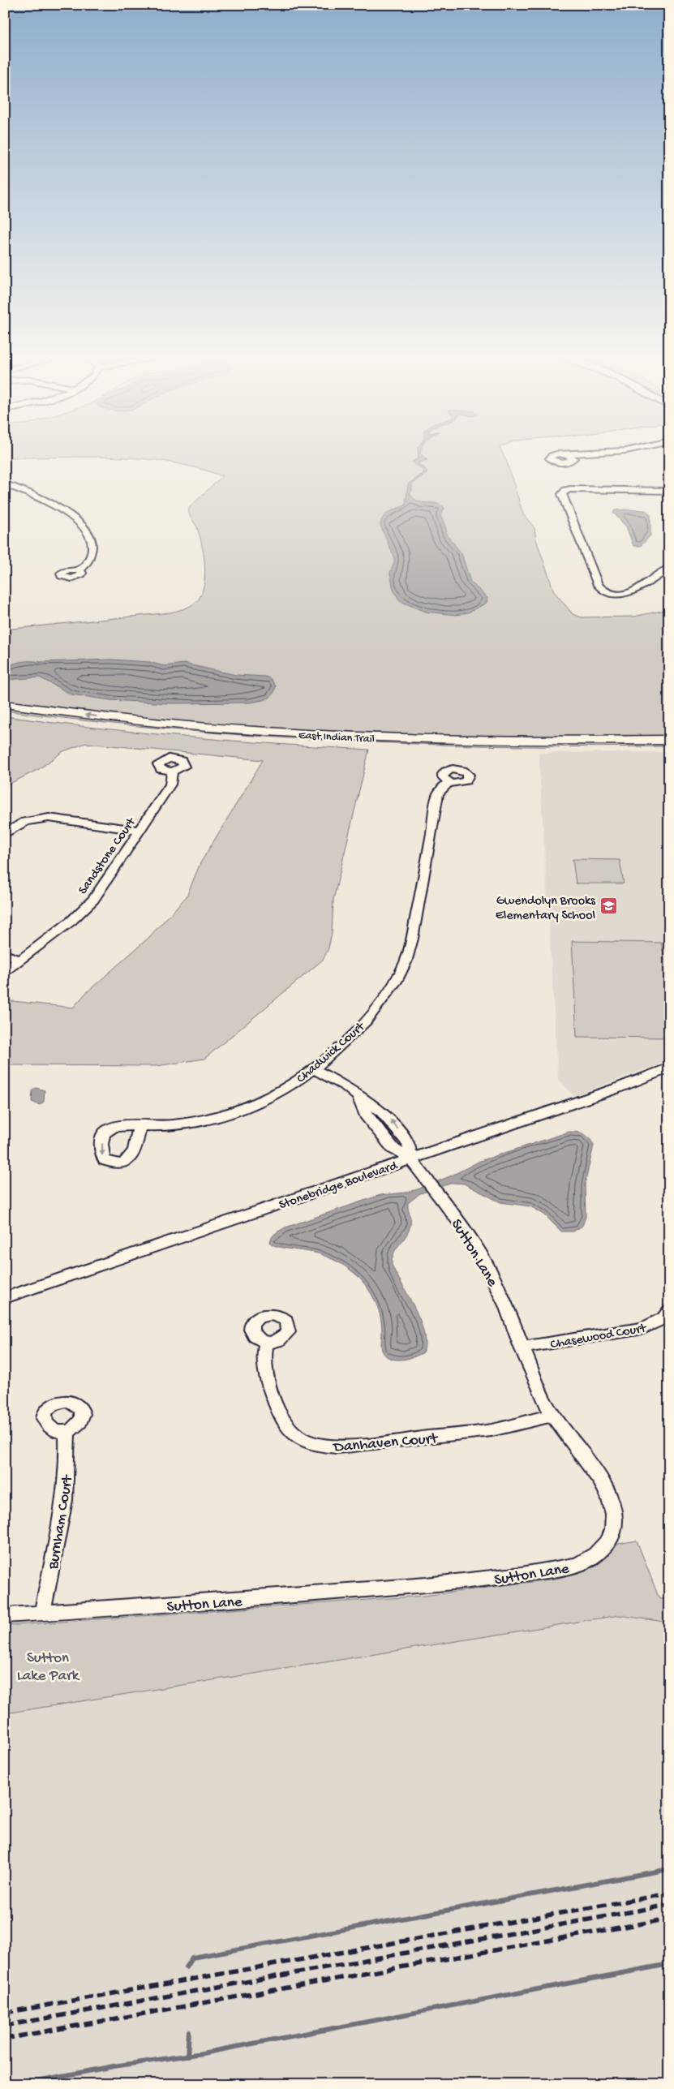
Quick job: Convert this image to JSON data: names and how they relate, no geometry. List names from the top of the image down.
{
  "streets": {
    "main road": ["East Indian Trail"],
    "street": [
      "Sandstone Court",
      "Chadwick Court",
      "Stonebridge Boulevard",
      "Sutton Lane",
      "Chasewood Court",
      "Danhaven Court",
      "Burnham Court"
    ]
  },
  "crossings": [
    ["Chadwick Court", "Sutton Lane"],
    ["Stonebridge Boulevard", "Sutton Lane"],
    ["Sutton Lane", "Chasewood Court"],
    ["Sutton Lane", "Danhaven Court"],
    ["Sutton Lane", "Burnham Court"]
  ],
  "parks": ["Sutton Lake Park"],
  "places": {
    "school or university": ["Gwendolyn Brooks Elementary School"]
  }
}
